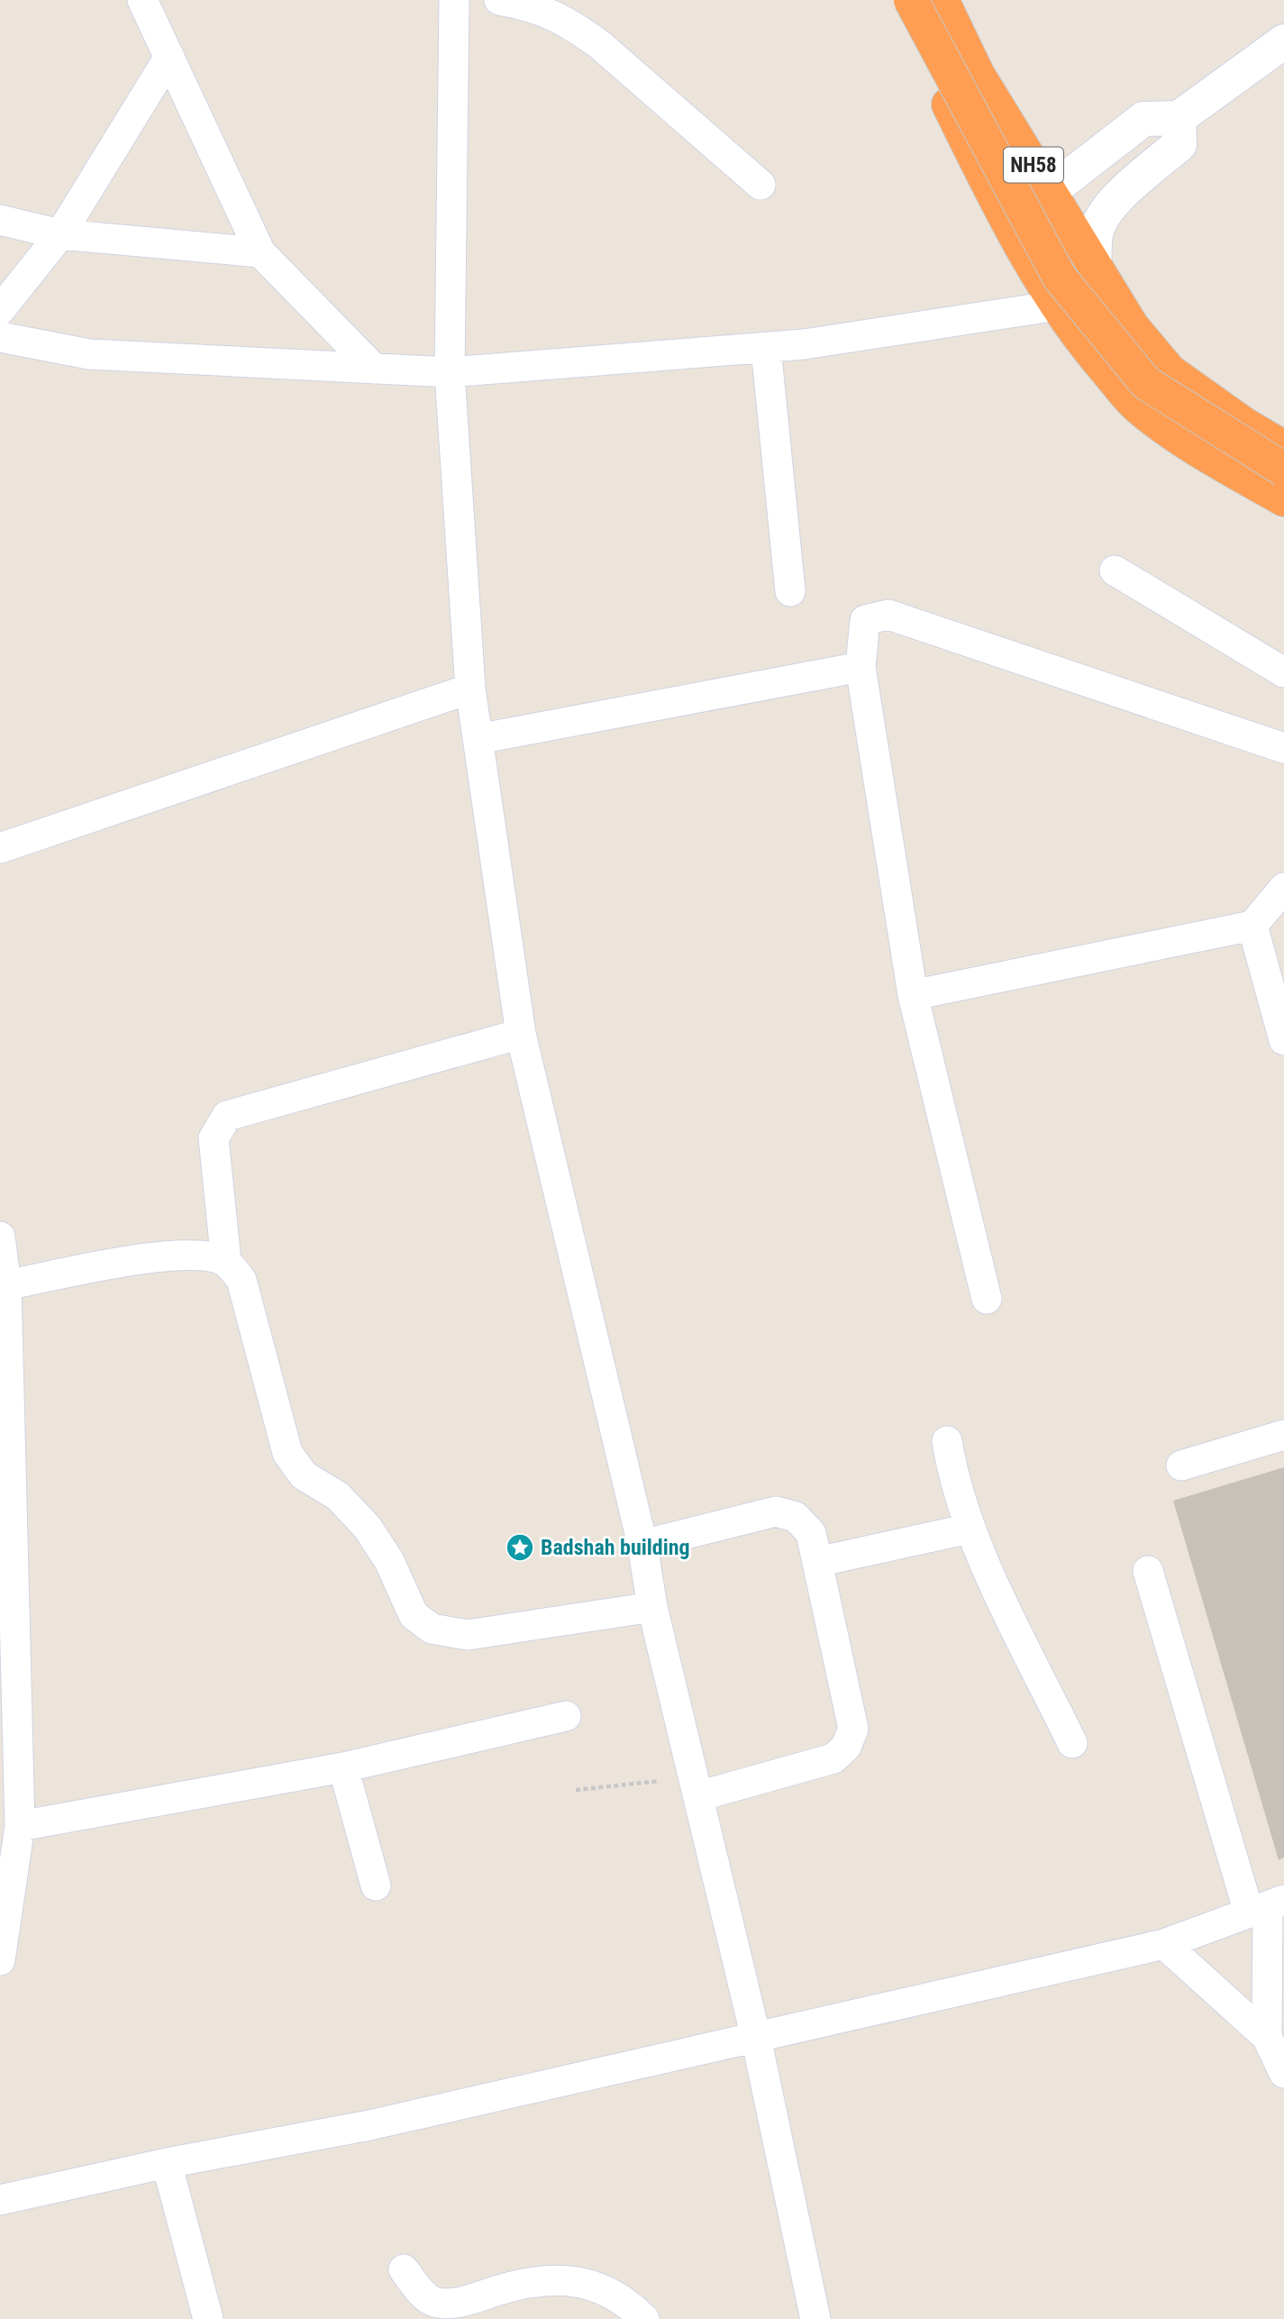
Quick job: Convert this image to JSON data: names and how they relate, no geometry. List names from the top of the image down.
{
  "streets": {
    "highway": ["NH58"]
  },
  "places": {
    "place": ["Badshah building"]
  }
}
